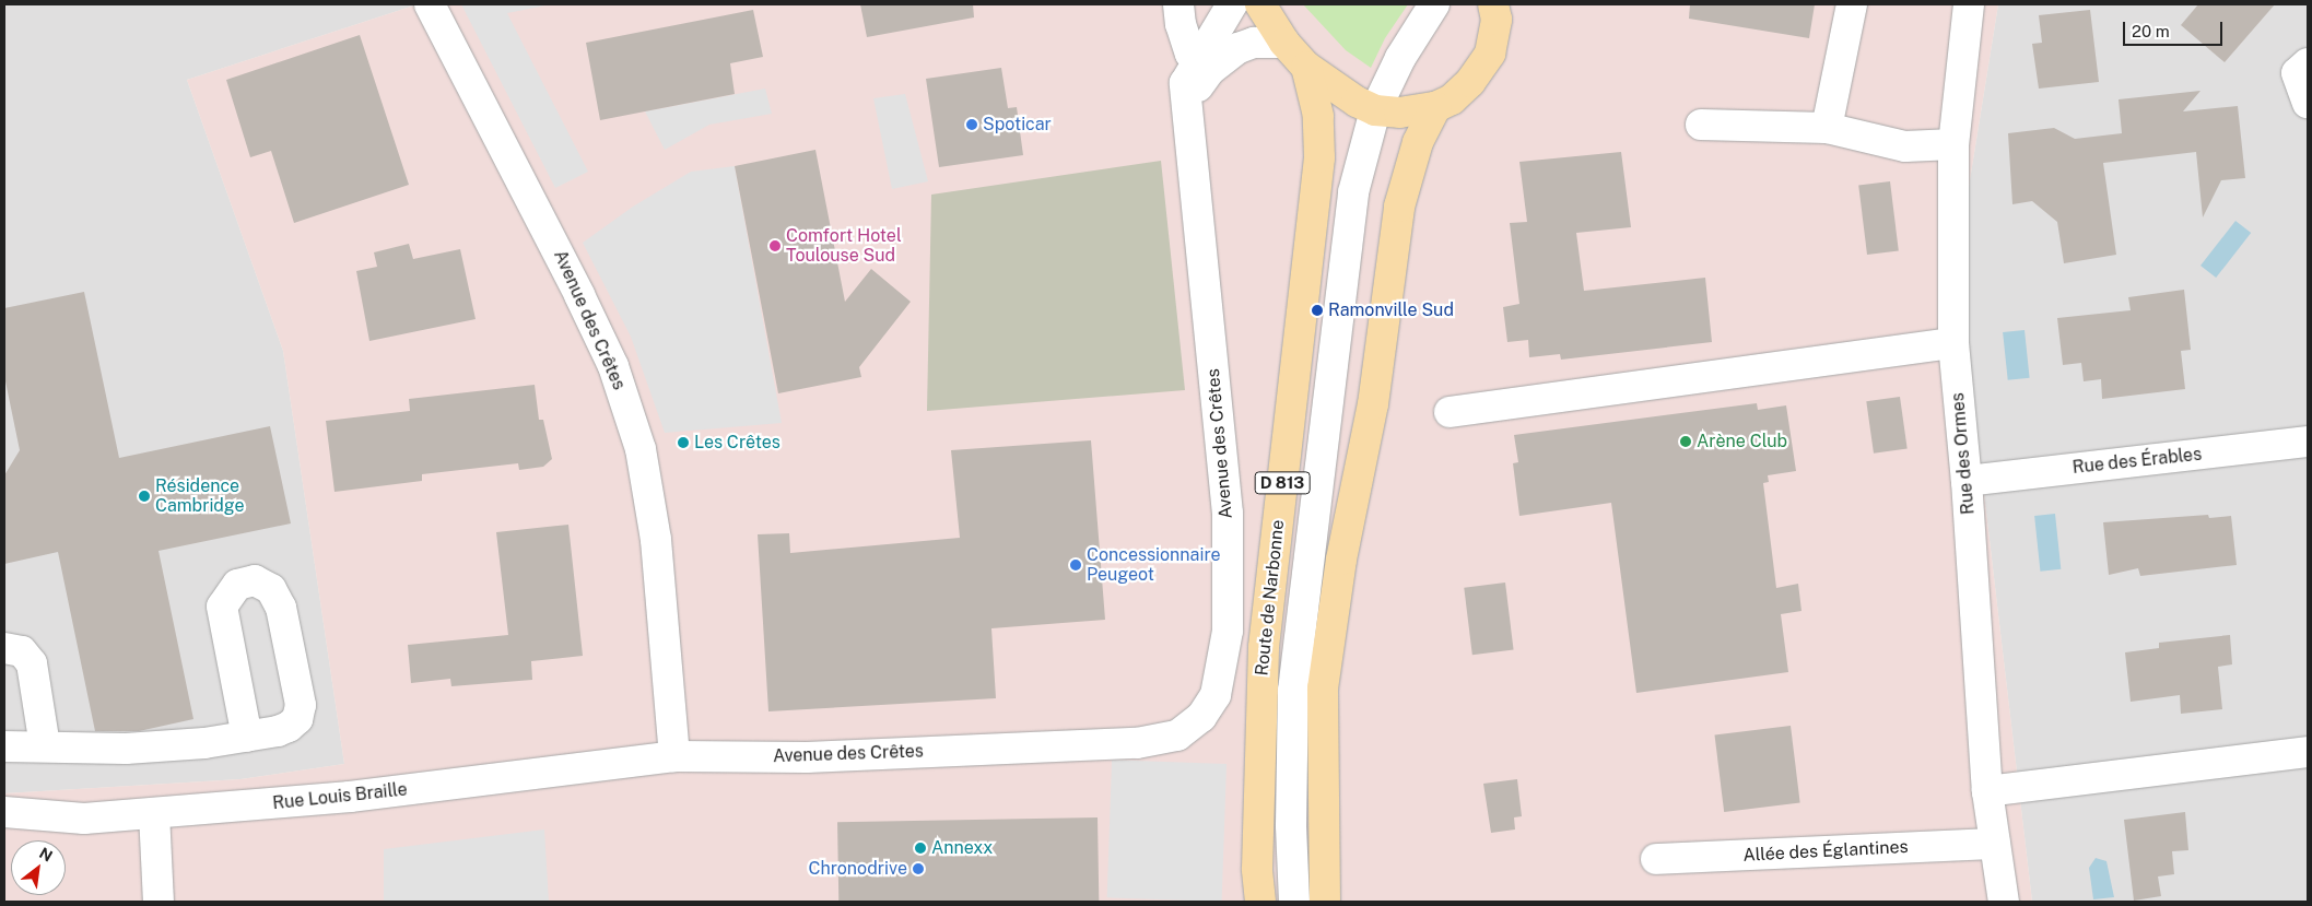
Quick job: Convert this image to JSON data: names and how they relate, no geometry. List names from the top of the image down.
{
  "streets": {
    "main road": ["D 813", "Route de Narbonne"],
    "street": [
      "Avenue des Crêtes",
      "Rue des Ormes",
      "Rue des Érables",
      "Rue Louis Braille",
      "Allée des Églantines"
    ]
  },
  "crossings": [
    ["Avenue des Crêtes", "Rue Louis Braille"],
    ["Rue des Ormes", "Rue des Érables"],
    ["Rue des Ormes", "Allée des Églantines"],
    ["D 813", "Route de Narbonne"]
  ],
  "places": [
    "Spoticar",
    "Comfort Hotel Toulouse Sud",
    "Ramonville Sud",
    "Arène Club",
    "Les Crêtes",
    "Résidence Cambridge",
    "Concessionnaire Peugeot",
    "Annexx",
    "Chronodrive"
  ],
  "scale_bar": "20 m",
  "north": "top right"
}
